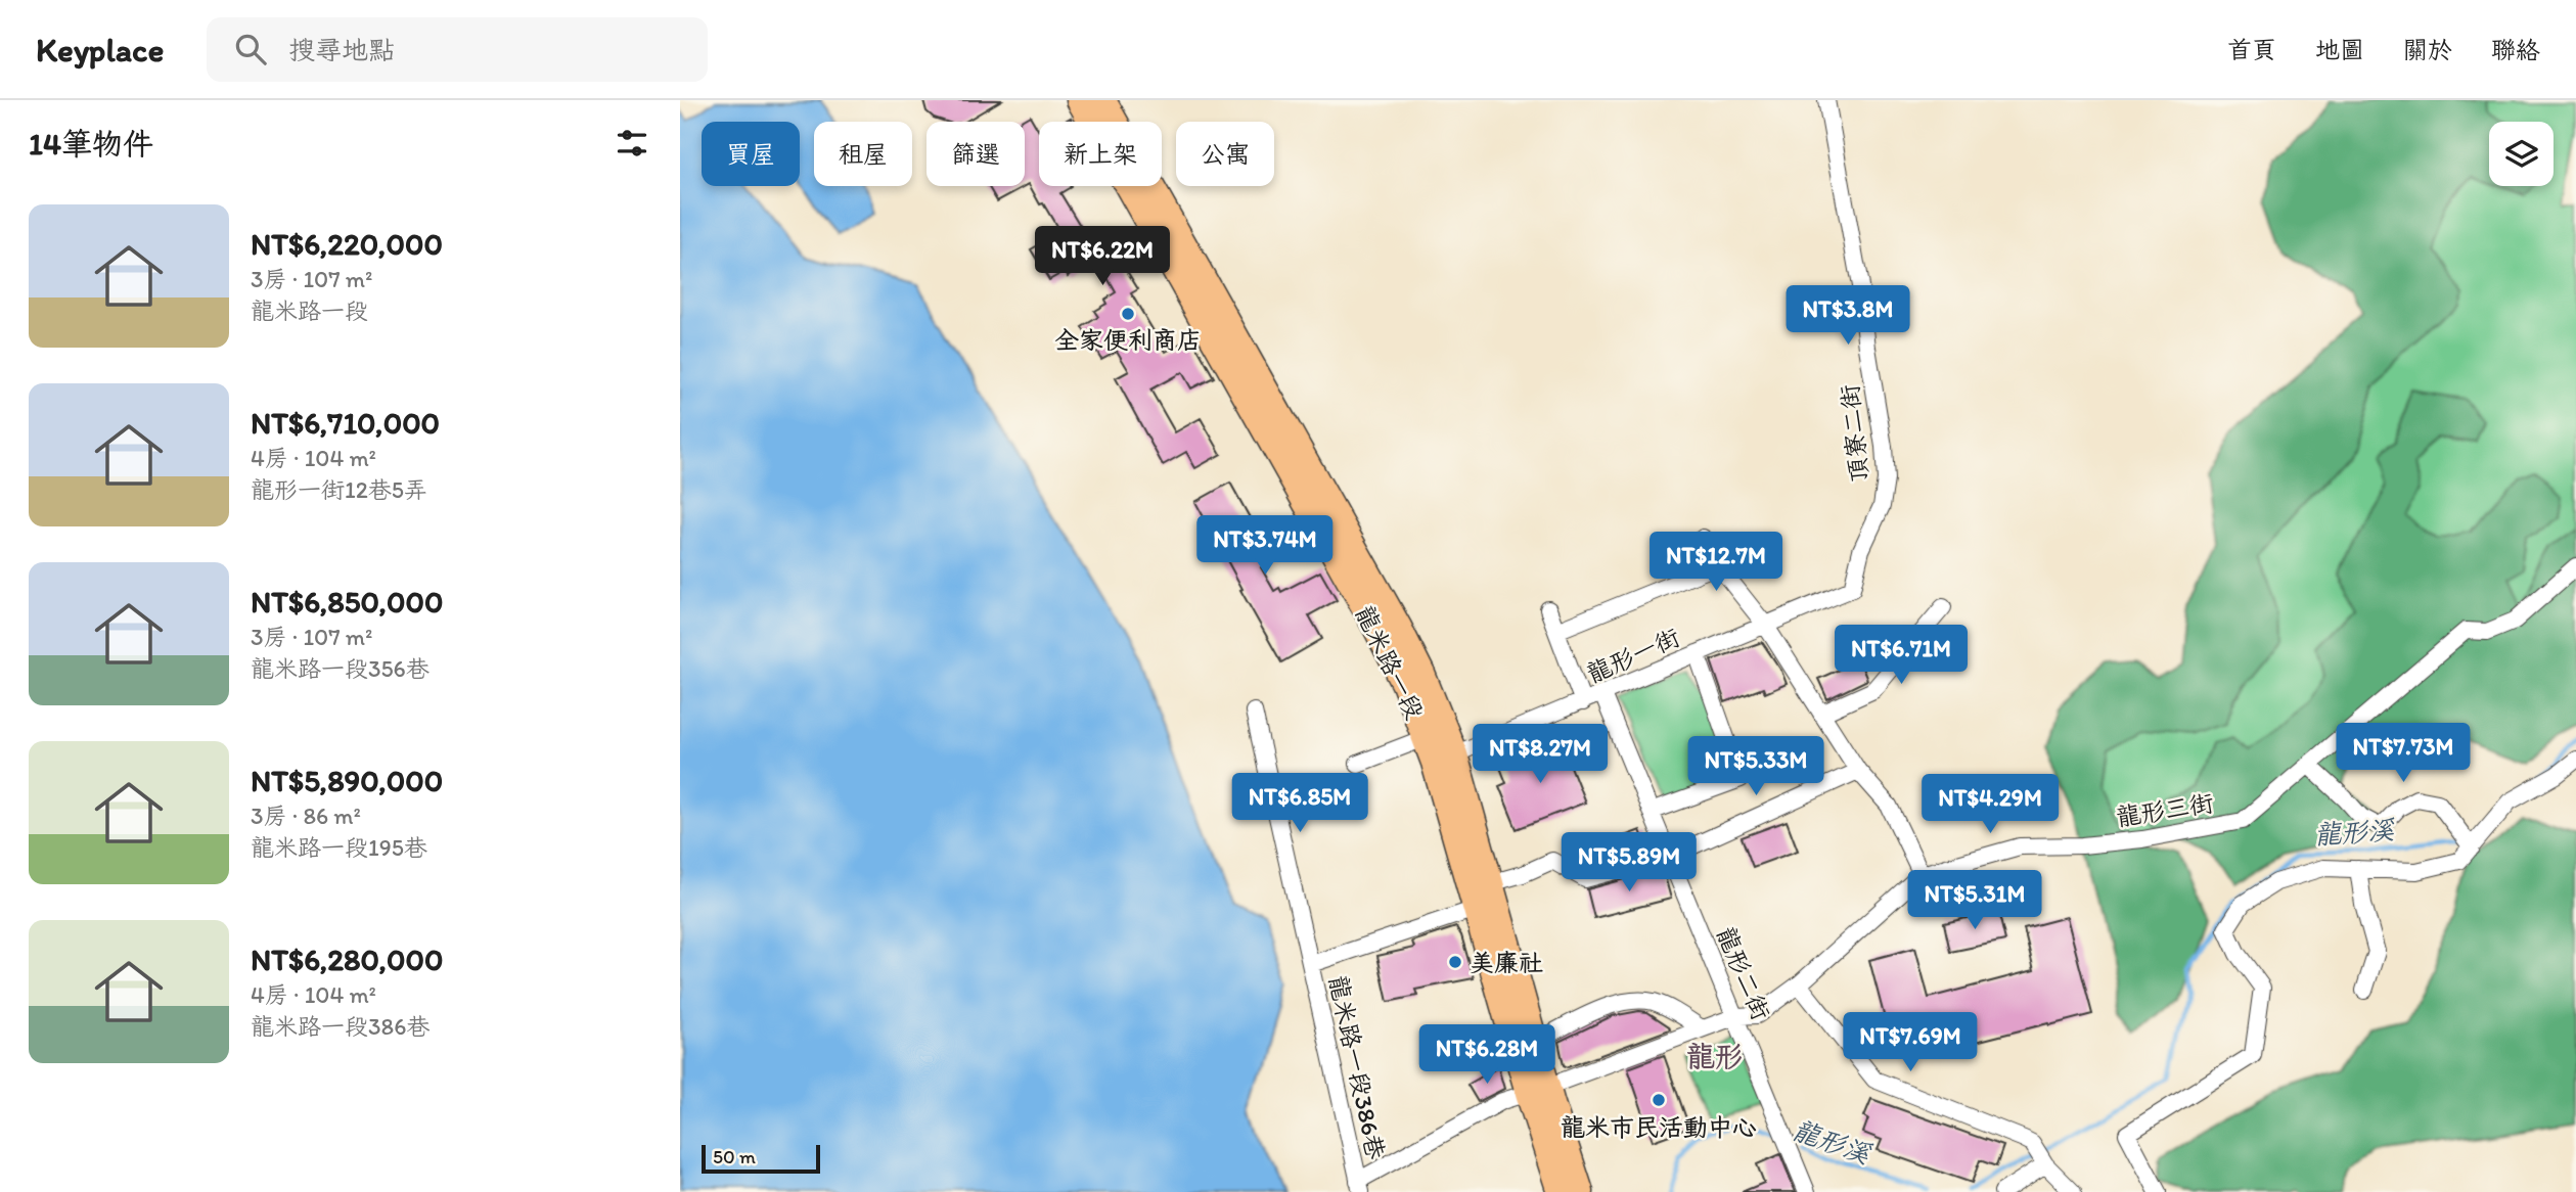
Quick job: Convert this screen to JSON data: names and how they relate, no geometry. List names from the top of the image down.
{
  "streets": {
    "main road": ["龍米路一段"],
    "street": [
      "頂寮二街",
      "龍形一街",
      "龍形三街",
      "龍形二街",
      "龍米路一段386巷"
    ]
  },
  "crossings": [
    ["頂寮二街", "龍形一街"],
    ["龍形一街", "龍米路一段"],
    ["龍形一街", "龍形二街"],
    ["龍米路一段", "龍形三街"],
    ["龍米路一段", "龍米路一段386巷"],
    ["龍形三街", "龍形二街"],
    ["龍形三街", "龍米路一段386巷"]
  ],
  "districts": ["龍形"],
  "water": ["龍形溪"],
  "places": ["全家便利商店", "美廉社", "龍米市民活動中心"],
  "scale_bar": "50 m",
  "page": {
    "header": "Keyplace",
    "search": "搜尋地點",
    "nav": [
      "首頁",
      "地圖",
      "關於",
      "聯絡"
    ],
    "heading": "14筆物件",
    "chip": [
      "買屋",
      "租屋",
      "篩選",
      "新上架",
      "公寓"
    ],
    "list": [
      {
        "name": "NT$6,220,000",
        "note": "3房 · 107 m² · 龍米路一段"
      },
      {
        "name": "NT$6,710,000",
        "note": "4房 · 104 m² · 龍形一街12巷5弄"
      },
      {
        "name": "NT$6,850,000",
        "note": "3房 · 107 m² · 龍米路一段356巷"
      },
      {
        "name": "NT$5,890,000",
        "note": "3房 · 86 m² · 龍米路一段195巷"
      },
      {
        "name": "NT$6,280,000",
        "note": "4房 · 104 m² · 龍米路一段386巷"
      }
    ],
    "price": [
      "NT$6.22M",
      "NT$3.8M",
      "NT$3.74M",
      "NT$12.7M",
      "NT$6.71M",
      "NT$7.73M",
      "NT$8.27M",
      "NT$5.33M",
      "NT$6.85M",
      "NT$4.29M",
      "NT$5.89M",
      "NT$5.31M",
      "NT$7.69M",
      "NT$6.28M"
    ],
    "scale": "50 m"
  }
}
